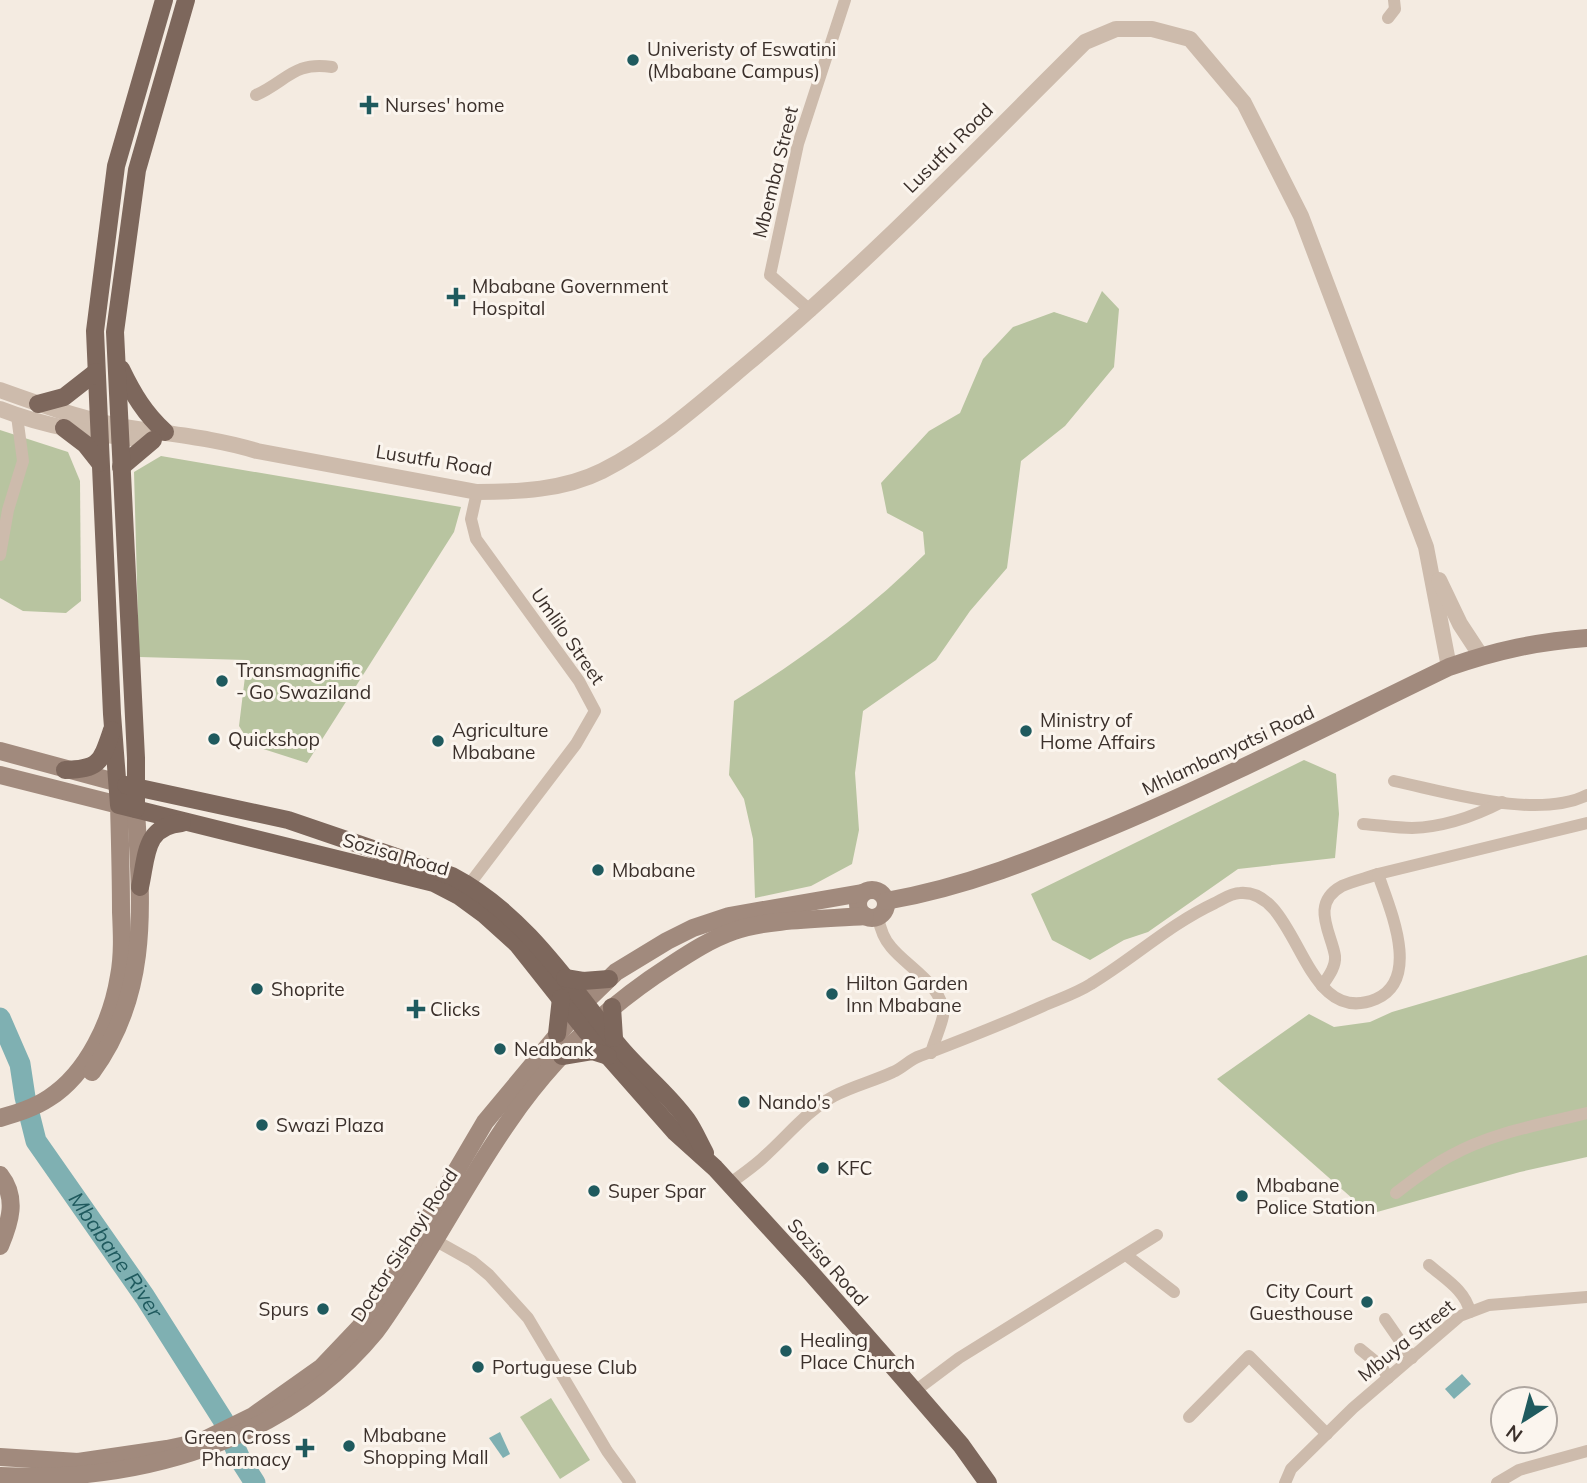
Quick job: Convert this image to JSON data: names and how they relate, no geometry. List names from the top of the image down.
{
  "streets": {
    "main road": ["Mhlambanyatsi Road", "Sozisa Road", "Doctor Sishayi Road"],
    "street": [
      "Lusutfu Road",
      "Mbemba Street",
      "Umlilo Street",
      "Mbuya Street"
    ]
  },
  "crossings": [
    ["Lusutfu Road", "Mbemba Street"],
    ["Lusutfu Road", "Umlilo Street"],
    ["Lusutfu Road", "Mhlambanyatsi Road"],
    ["Umlilo Street", "Sozisa Road"],
    ["Mhlambanyatsi Road", "Sozisa Road"],
    ["Mhlambanyatsi Road", "Doctor Sishayi Road"],
    ["Sozisa Road", "Doctor Sishayi Road"]
  ],
  "water": ["Mbabane River"],
  "places": {
    "other": [
      "Univeristy of Eswatini (Mbabane Campus)",
      "Transmagnific - Go Swaziland",
      "Ministry of Home Affairs",
      "Quickshop",
      "Agriculture Mbabane",
      "Mbabane",
      "Shoprite",
      "Hilton Garden Inn Mbabane",
      "Nedbank",
      "Nando's",
      "Swazi Plaza",
      "KFC",
      "Super Spar",
      "Mbabane Police Station",
      "City Court Guesthouse",
      "Spurs",
      "Healing Place Church",
      "Portuguese Club",
      "Mbabane Shopping Mall"
    ],
    "health": [
      "Nurses' home",
      "Mbabane Government Hospital",
      "Clicks",
      "Green Cross Pharmacy"
    ]
  },
  "north": "bottom left"
}
